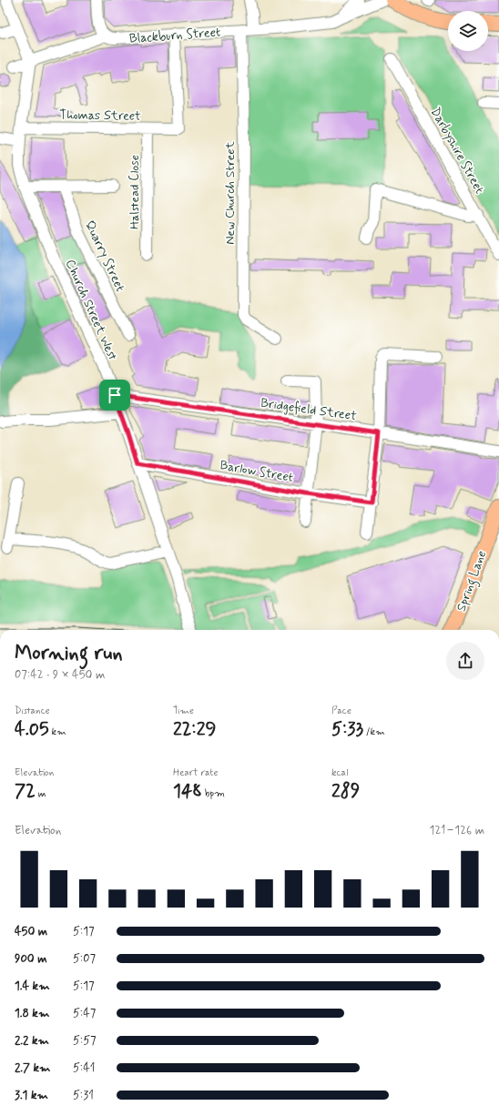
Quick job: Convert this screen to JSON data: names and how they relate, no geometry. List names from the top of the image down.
{
  "streets": {
    "main road": ["Spring Lane"],
    "street": [
      "Blackburn Street",
      "Thomas Street",
      "Darbyshire Street",
      "Halstead Close",
      "New Church Street",
      "Quarry Street",
      "Church Street West",
      "Bridgefield Street",
      "Barlow Street"
    ]
  },
  "crossings": [
    ["Blackburn Street", "Thomas Street"],
    ["Blackburn Street", "New Church Street"],
    ["Blackburn Street", "Church Street West"],
    ["Thomas Street", "Halstead Close"],
    ["Thomas Street", "Church Street West"],
    ["Church Street West", "Bridgefield Street"],
    ["Church Street West", "Barlow Street"]
  ],
  "page": {
    "heading": ["Morning run", "07:42 · 9 × 450 m"],
    "stats": [
      ["Distance", "4.05 km"],
      ["Time", "22:29"],
      ["Pace", "5:33 /km"],
      ["Elevation", "72 m"],
      ["Heart rate", "148 bpm"],
      ["kcal", "289"]
    ],
    "chart": ["Elevation", "121–126 m"],
    "list": [
      {
        "name": "450 m",
        "note": "5:17"
      },
      {
        "name": "900 m",
        "note": "5:07"
      },
      {
        "name": "1.4 km",
        "note": "5:17"
      },
      {
        "name": "1.8 km",
        "note": "5:47"
      },
      {
        "name": "2.2 km",
        "note": "5:57"
      },
      {
        "name": "2.7 km",
        "note": "5:41"
      },
      {
        "name": "3.1 km",
        "note": "5:31"
      }
    ]
  }
}
